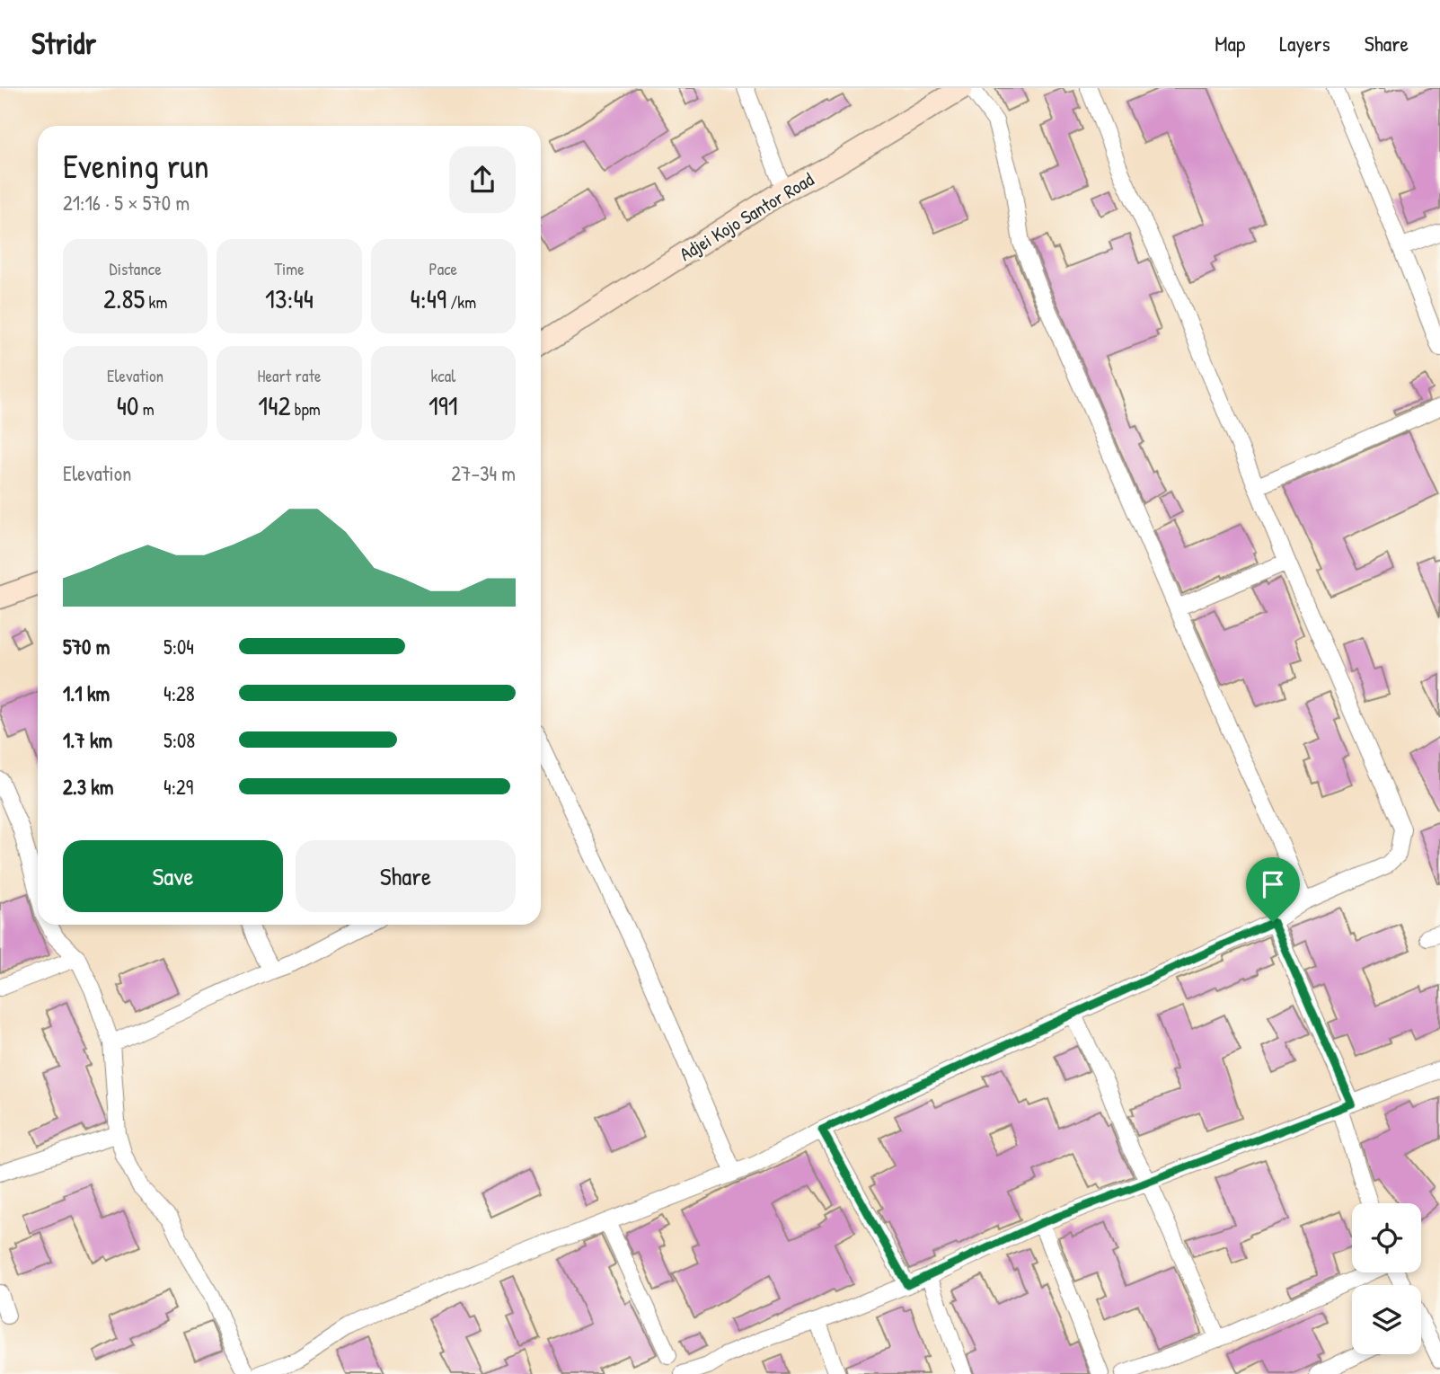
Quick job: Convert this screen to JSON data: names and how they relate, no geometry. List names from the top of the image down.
{
  "streets": {
    "street": ["Adjei Kojo Santor Road"]
  },
  "page": {
    "header": "Stridr",
    "nav": ["Map", "Layers", "Share"],
    "heading": ["Evening run", "21:16 · 5 × 570 m"],
    "stats": [
      ["Distance", "2.85 km"],
      ["Time", "13:44"],
      ["Pace", "4:49 /km"],
      ["Elevation", "40 m"],
      ["Heart rate", "142 bpm"],
      ["kcal", "191"]
    ],
    "chart": ["Elevation", "27–34 m"],
    "list": [
      {
        "name": "570 m",
        "note": "5:04"
      },
      {
        "name": "1.1 km",
        "note": "4:28"
      },
      {
        "name": "1.7 km",
        "note": "5:08"
      },
      {
        "name": "2.3 km",
        "note": "4:29"
      }
    ],
    "buttons": ["Save", "Share"]
  }
}
